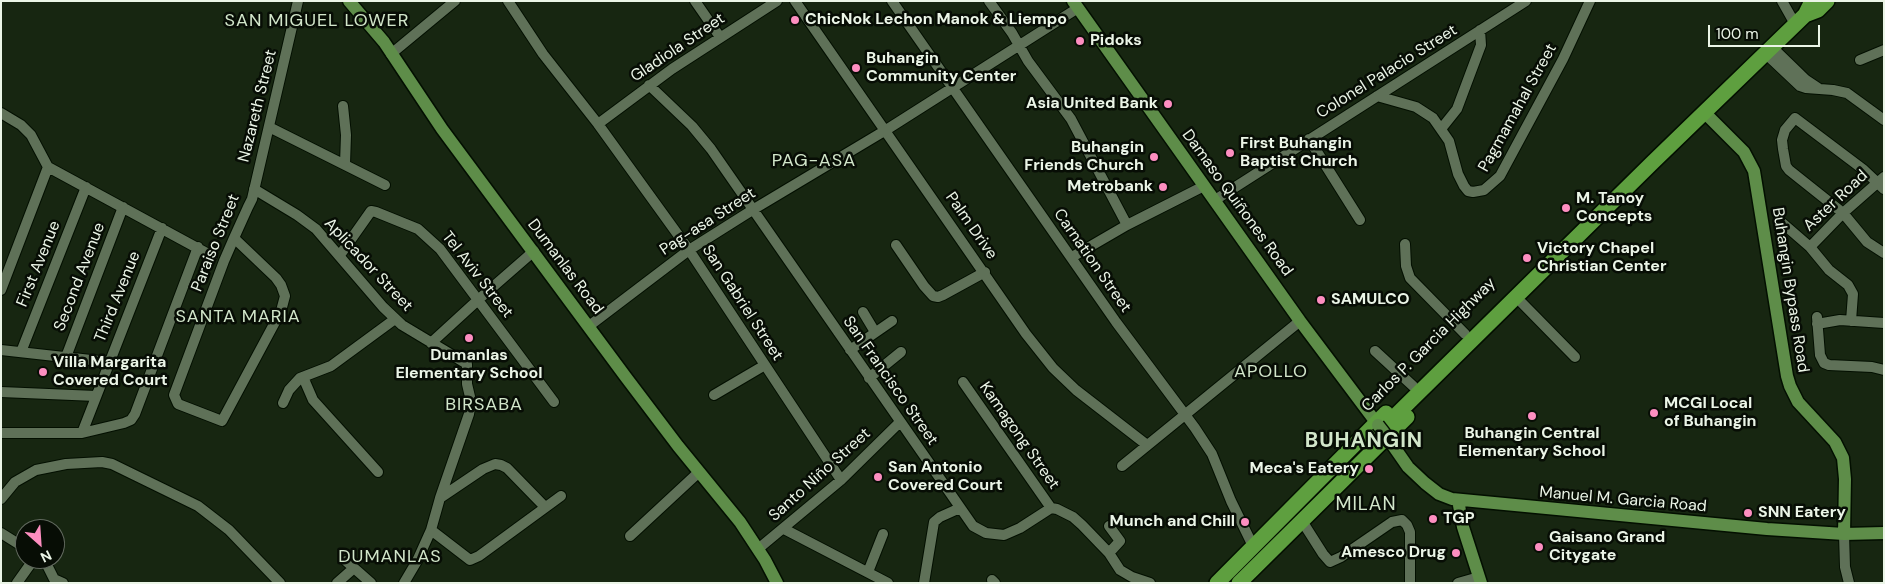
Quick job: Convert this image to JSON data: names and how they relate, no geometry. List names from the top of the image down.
{
  "streets": {
    "highway": ["Carlos P. Garcia Highway"],
    "main road": [
      "Damaso Quiñones Road",
      "Dumanlas Road",
      "Buhangin Bypass Road",
      "Manuel M. Garcia Road"
    ],
    "street": [
      "Gladiola Street",
      "Colonel Palacio Street",
      "Nazareth Street",
      "Pagmamahal Street",
      "Aster Road",
      "Pag-asa Street",
      "Palm Drive",
      "Paraiso Street",
      "Carnation Street",
      "First Avenue",
      "Aplicador Street",
      "Tel Aviv Street",
      "Second Avenue",
      "Third Avenue",
      "San Gabriel Street",
      "San Francisco Street",
      "Kamagong Street",
      "Santo Niño Street"
    ]
  },
  "crossings": [
    ["Gladiola Street", "San Gabriel Street"],
    ["Gladiola Street", "San Francisco Street"],
    ["Colonel Palacio Street", "Pagmamahal Street"],
    ["Colonel Palacio Street", "Damaso Quiñones Road"],
    ["Nazareth Street", "Paraiso Street"],
    ["Nazareth Street", "Aplicador Street"],
    ["Damaso Quiñones Road", "Pag-asa Street"],
    ["Damaso Quiñones Road", "Carlos P. Garcia Highway"],
    ["Damaso Quiñones Road", "Manuel M. Garcia Road"],
    ["Pag-asa Street", "Palm Drive"],
    ["Pag-asa Street", "Carnation Street"],
    ["Pag-asa Street", "Dumanlas Road"],
    ["Pag-asa Street", "San Gabriel Street"],
    ["Pag-asa Street", "San Francisco Street"],
    ["Paraiso Street", "Aplicador Street"],
    ["Carnation Street", "Carlos P. Garcia Highway"],
    ["Aplicador Street", "Tel Aviv Street"],
    ["Dumanlas Road", "Santo Niño Street"],
    ["Buhangin Bypass Road", "Carlos P. Garcia Highway"],
    ["Buhangin Bypass Road", "Manuel M. Garcia Road"],
    ["San Gabriel Street", "Santo Niño Street"],
    ["Carlos P. Garcia Highway", "Manuel M. Garcia Road"],
    ["San Francisco Street", "Kamagong Street"],
    ["San Francisco Street", "Santo Niño Street"]
  ],
  "districts": [
    "SAN MIGUEL LOWER",
    "PAG-ASA",
    "SANTA MARIA",
    "APOLLO",
    "BIRSABA",
    "BUHANGIN",
    "MILAN",
    "DUMANLAS"
  ],
  "places": [
    "ChicNok Lechon Manok & Liempo",
    "Pidoks",
    "Buhangin Community Center",
    "Asia United Bank",
    "First Buhangin Baptist Church",
    "Buhangin Friends Church",
    "Metrobank",
    "M. Tanoy Concepts",
    "Victory Chapel Christian Center",
    "SAMULCO",
    "Dumanlas Elementary School",
    "Villa Margarita Covered Court",
    "MCGI Local of Buhangin",
    "Buhangin Central Elementary School",
    "Meca's Eatery",
    "San Antonio Covered Court",
    "SNN Eatery",
    "TGP",
    "Munch and Chill",
    "Gaisano Grand Citygate",
    "Amesco Drug"
  ],
  "scale_bar": "100 m",
  "north": "bottom right"
}
